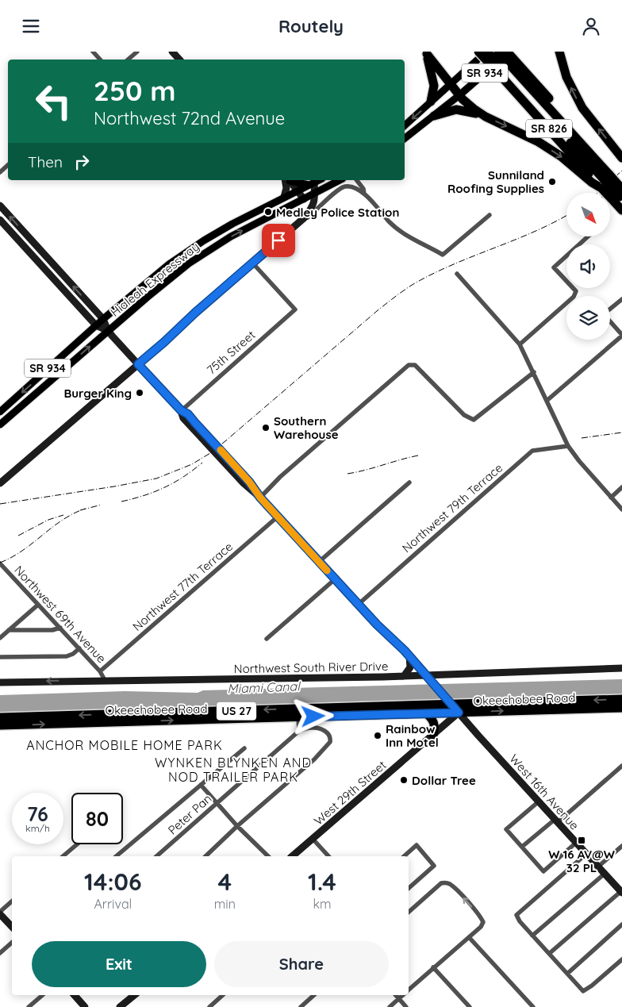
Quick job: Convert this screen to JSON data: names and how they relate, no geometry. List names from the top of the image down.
{
  "streets": {
    "highway": ["SR 826", "Okeechobee Road", "US 27"],
    "main road": [
      "SR 934",
      "Hialeah Expressway",
      "Northwest South River Drive",
      "West 16th Avenue",
      "West 29th Street"
    ],
    "street": [
      "75th Street",
      "Northwest 79th Terrace",
      "Northwest 77th Terrace",
      "Northwest 69th Avenue",
      "Peter Pan"
    ]
  },
  "crossings": [
    ["SR 934", "SR 826"],
    ["Hialeah Expressway", "West 16th Avenue"],
    ["75th Street", "West 16th Avenue"],
    ["Northwest 79th Terrace", "West 16th Avenue"],
    ["Northwest 77th Terrace", "Northwest 69th Avenue"],
    ["Northwest 77th Terrace", "West 16th Avenue"],
    ["Northwest 69th Avenue", "Northwest South River Drive"],
    ["Northwest South River Drive", "West 16th Avenue"],
    ["Okeechobee Road", "West 16th Avenue"],
    ["Okeechobee Road", "West 29th Street"],
    ["West 16th Avenue", "West 29th Street"]
  ],
  "districts": ["ANCHOR MOBILE HOME PARK", "WYNKEN BLYNKEN AND NOD TRAILER PARK"],
  "water": ["Miami Canal"],
  "places": {
    "other": [
      "Sunniland Roofing Supplies",
      "Medley Police Station",
      "Burger King",
      "Southern Warehouse",
      "Rainbow Inn Motel",
      "Dollar Tree"
    ],
    "transit": ["W 16 AV@W 32 PL"]
  },
  "north": "bottom right",
  "page": {
    "header": "Routely",
    "turn": ["250 m", "Northwest 72nd Avenue"],
    "then": "Then",
    "speed": "76 km/h",
    "limit": "80",
    "eta": [
      "14:06",
      "Arrival",
      "4",
      "min",
      "1.4",
      "km"
    ],
    "buttons": ["Exit", "Share"]
  }
}
